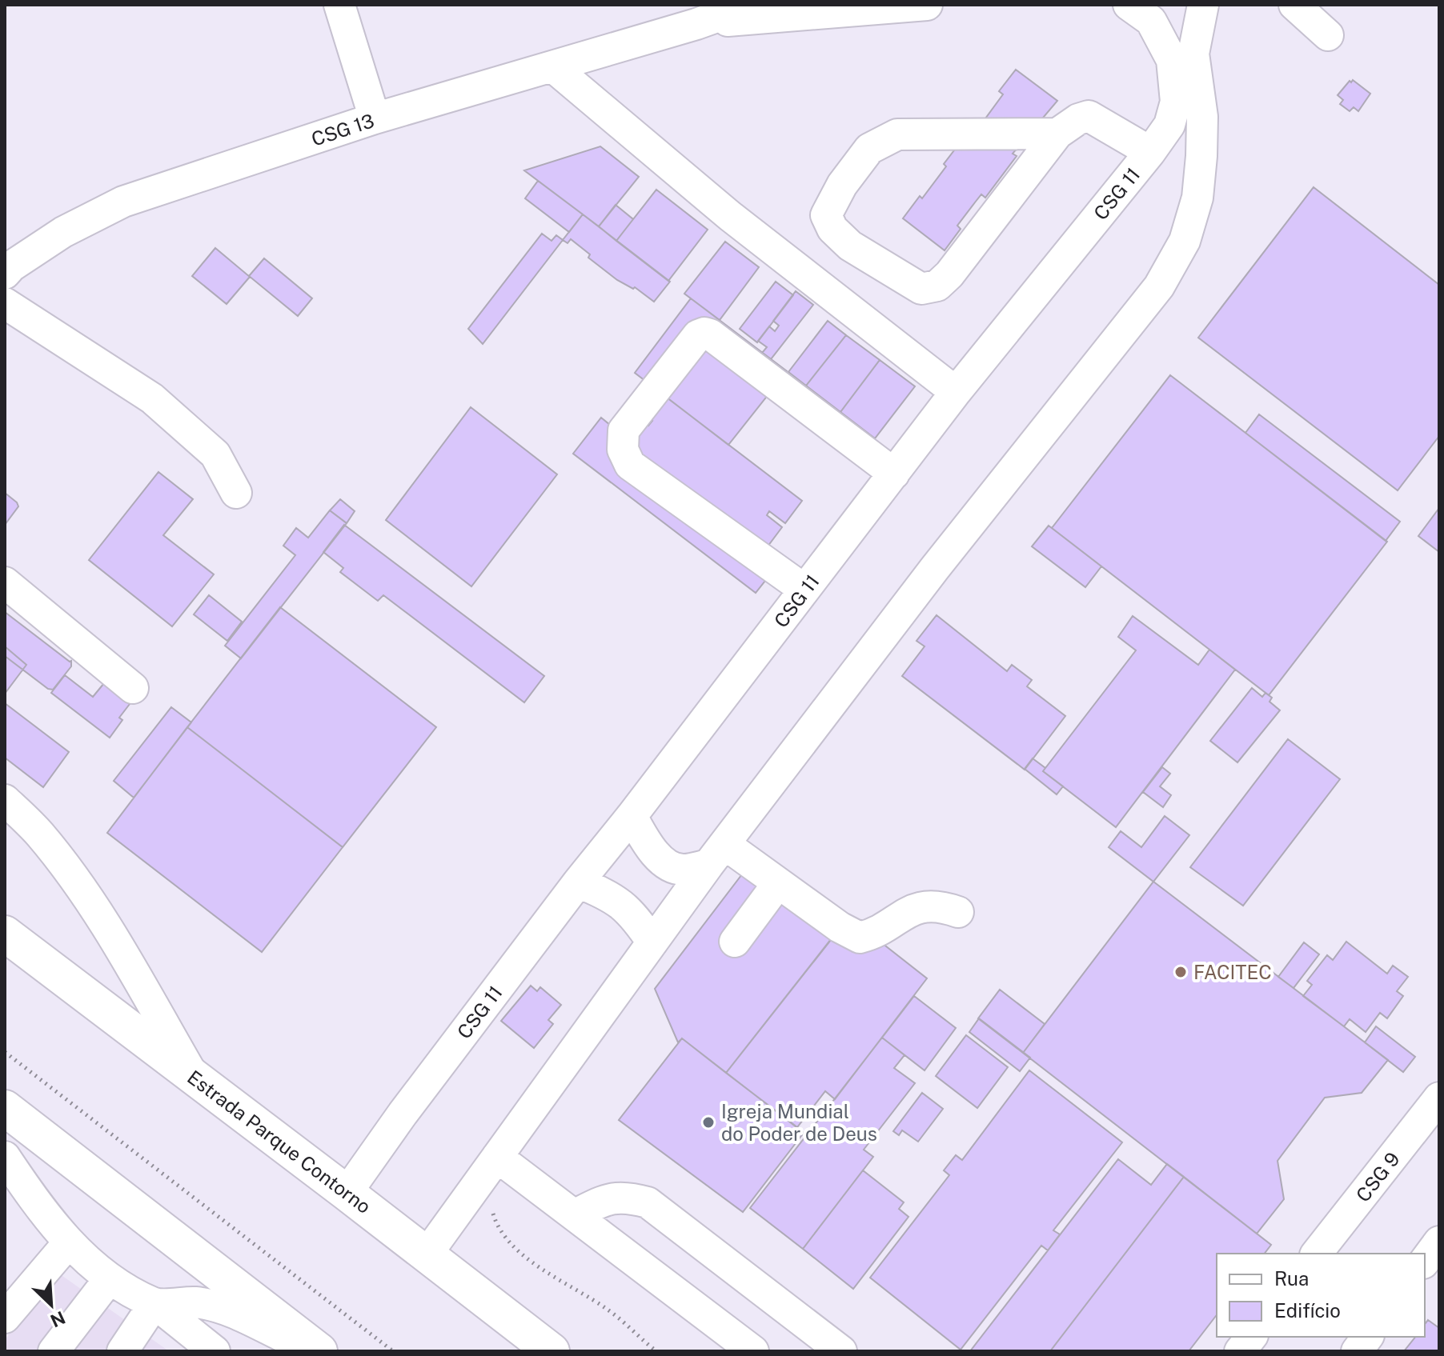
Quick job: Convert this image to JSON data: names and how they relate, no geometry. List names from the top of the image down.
{
  "streets": {
    "highway": ["Estrada Parque Contorno"],
    "street": ["CSG 13", "CSG 11", "CSG 9"]
  },
  "crossings": [
    ["CSG 11", "Estrada Parque Contorno"]
  ],
  "places": ["FACITEC", "Igreja Mundial do Poder de Deus"],
  "legend": ["Rua", "Edifício"],
  "north": "bottom right"
}
